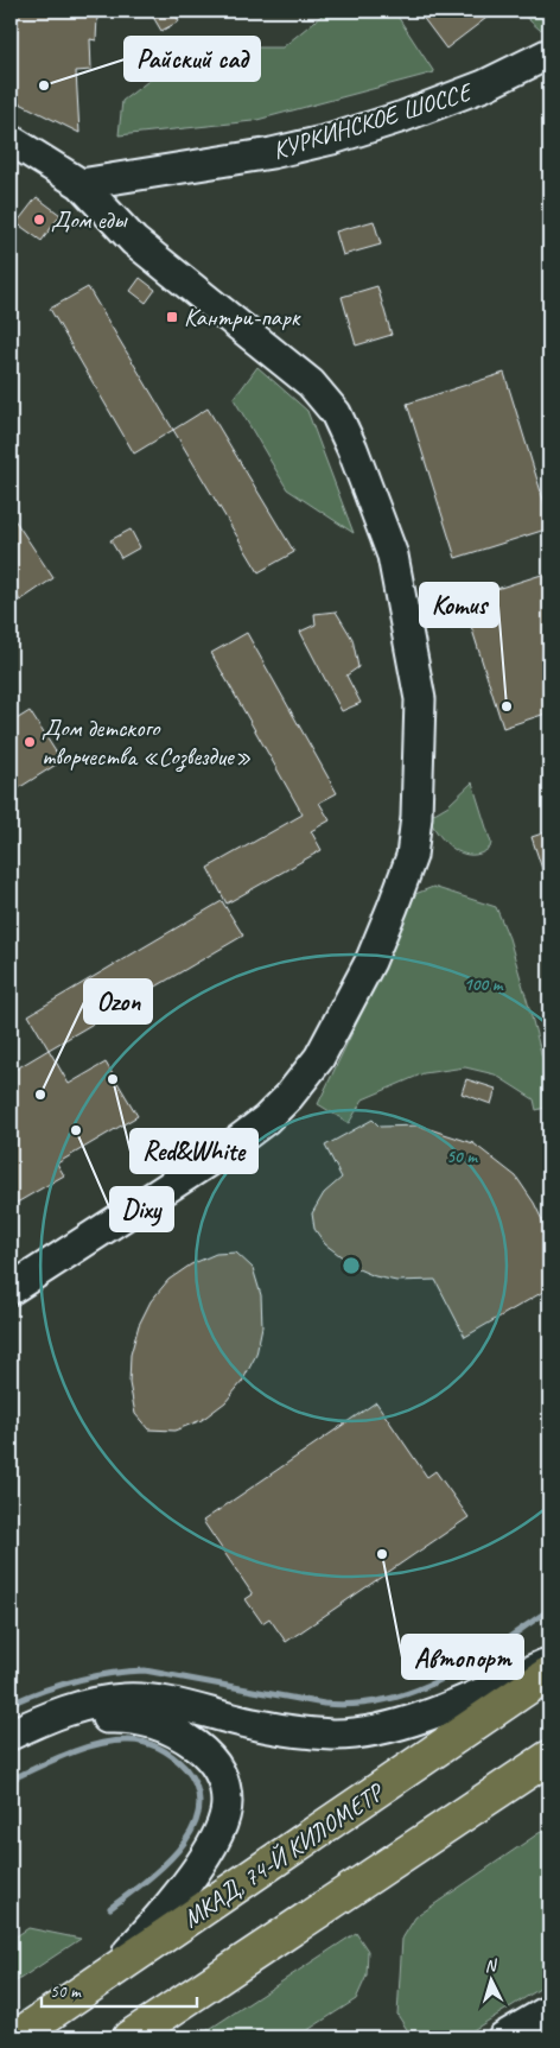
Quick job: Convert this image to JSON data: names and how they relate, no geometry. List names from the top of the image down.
{
  "streets": {
    "highway": ["МКАД, 74-Й КИЛОМЕТР"],
    "street": ["КУРКИНСКОЕ ШОССЕ"]
  },
  "places": {
    "other": [
      "Райский сад",
      "Дом еды",
      "Komus",
      "Дом детского творчества «Созвездие»",
      "Red&White",
      "Ozon",
      "Dixy",
      "Автопорт"
    ],
    "transit": ["Кантри-парк"]
  },
  "scale_bar": "50 m",
  "north": "top",
  "rings": ["100 m", "50 m"]
}
